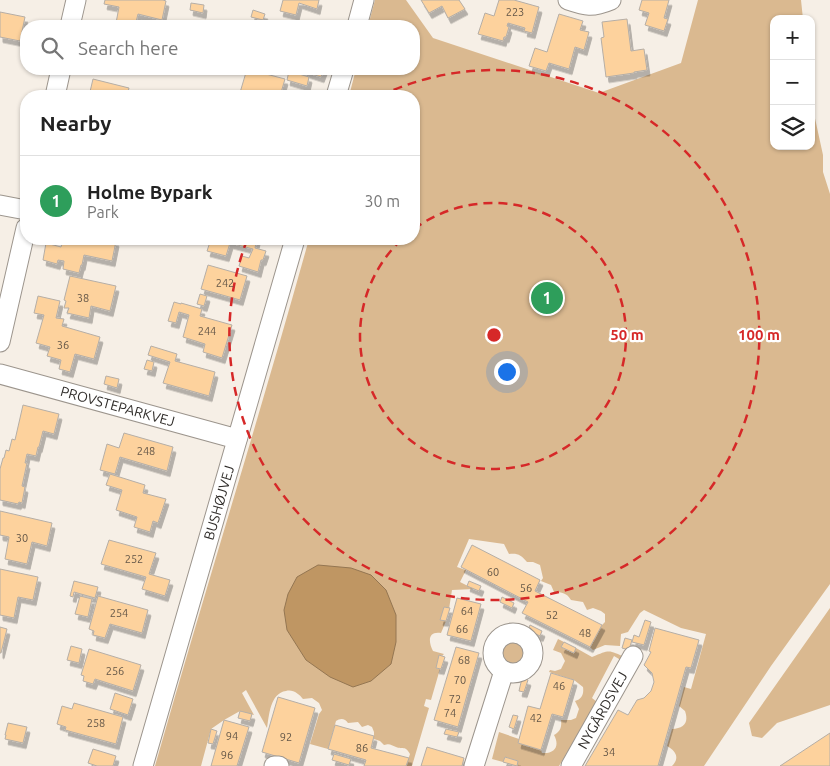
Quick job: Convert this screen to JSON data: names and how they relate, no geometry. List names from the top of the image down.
{
  "streets": {
    "street": ["PROVSTEPARKVEJ", "BUSHØJVEJ", "NYGÅRDSVEJ"]
  },
  "crossings": [
    ["PROVSTEPARKVEJ", "BUSHØJVEJ"]
  ],
  "house_numbers": [
    "223",
    "242",
    "38",
    "244",
    "36",
    "248",
    "30",
    "252",
    "60",
    "56",
    "64",
    "254",
    "52",
    "66",
    "48",
    "68",
    "256",
    "70",
    "46",
    "72",
    "74",
    "42",
    "258",
    "94",
    "92",
    "86",
    "34",
    "96"
  ],
  "page": {
    "map_buttons": ["+", "−"],
    "search": "Search here",
    "heading": "Nearby",
    "list": [
      {
        "mark": "1",
        "name": "Holme Bypark",
        "note": "Park",
        "value": "30 m"
      }
    ],
    "pins": "1"
  },
  "rings": ["50 m", "100 m"]
}
